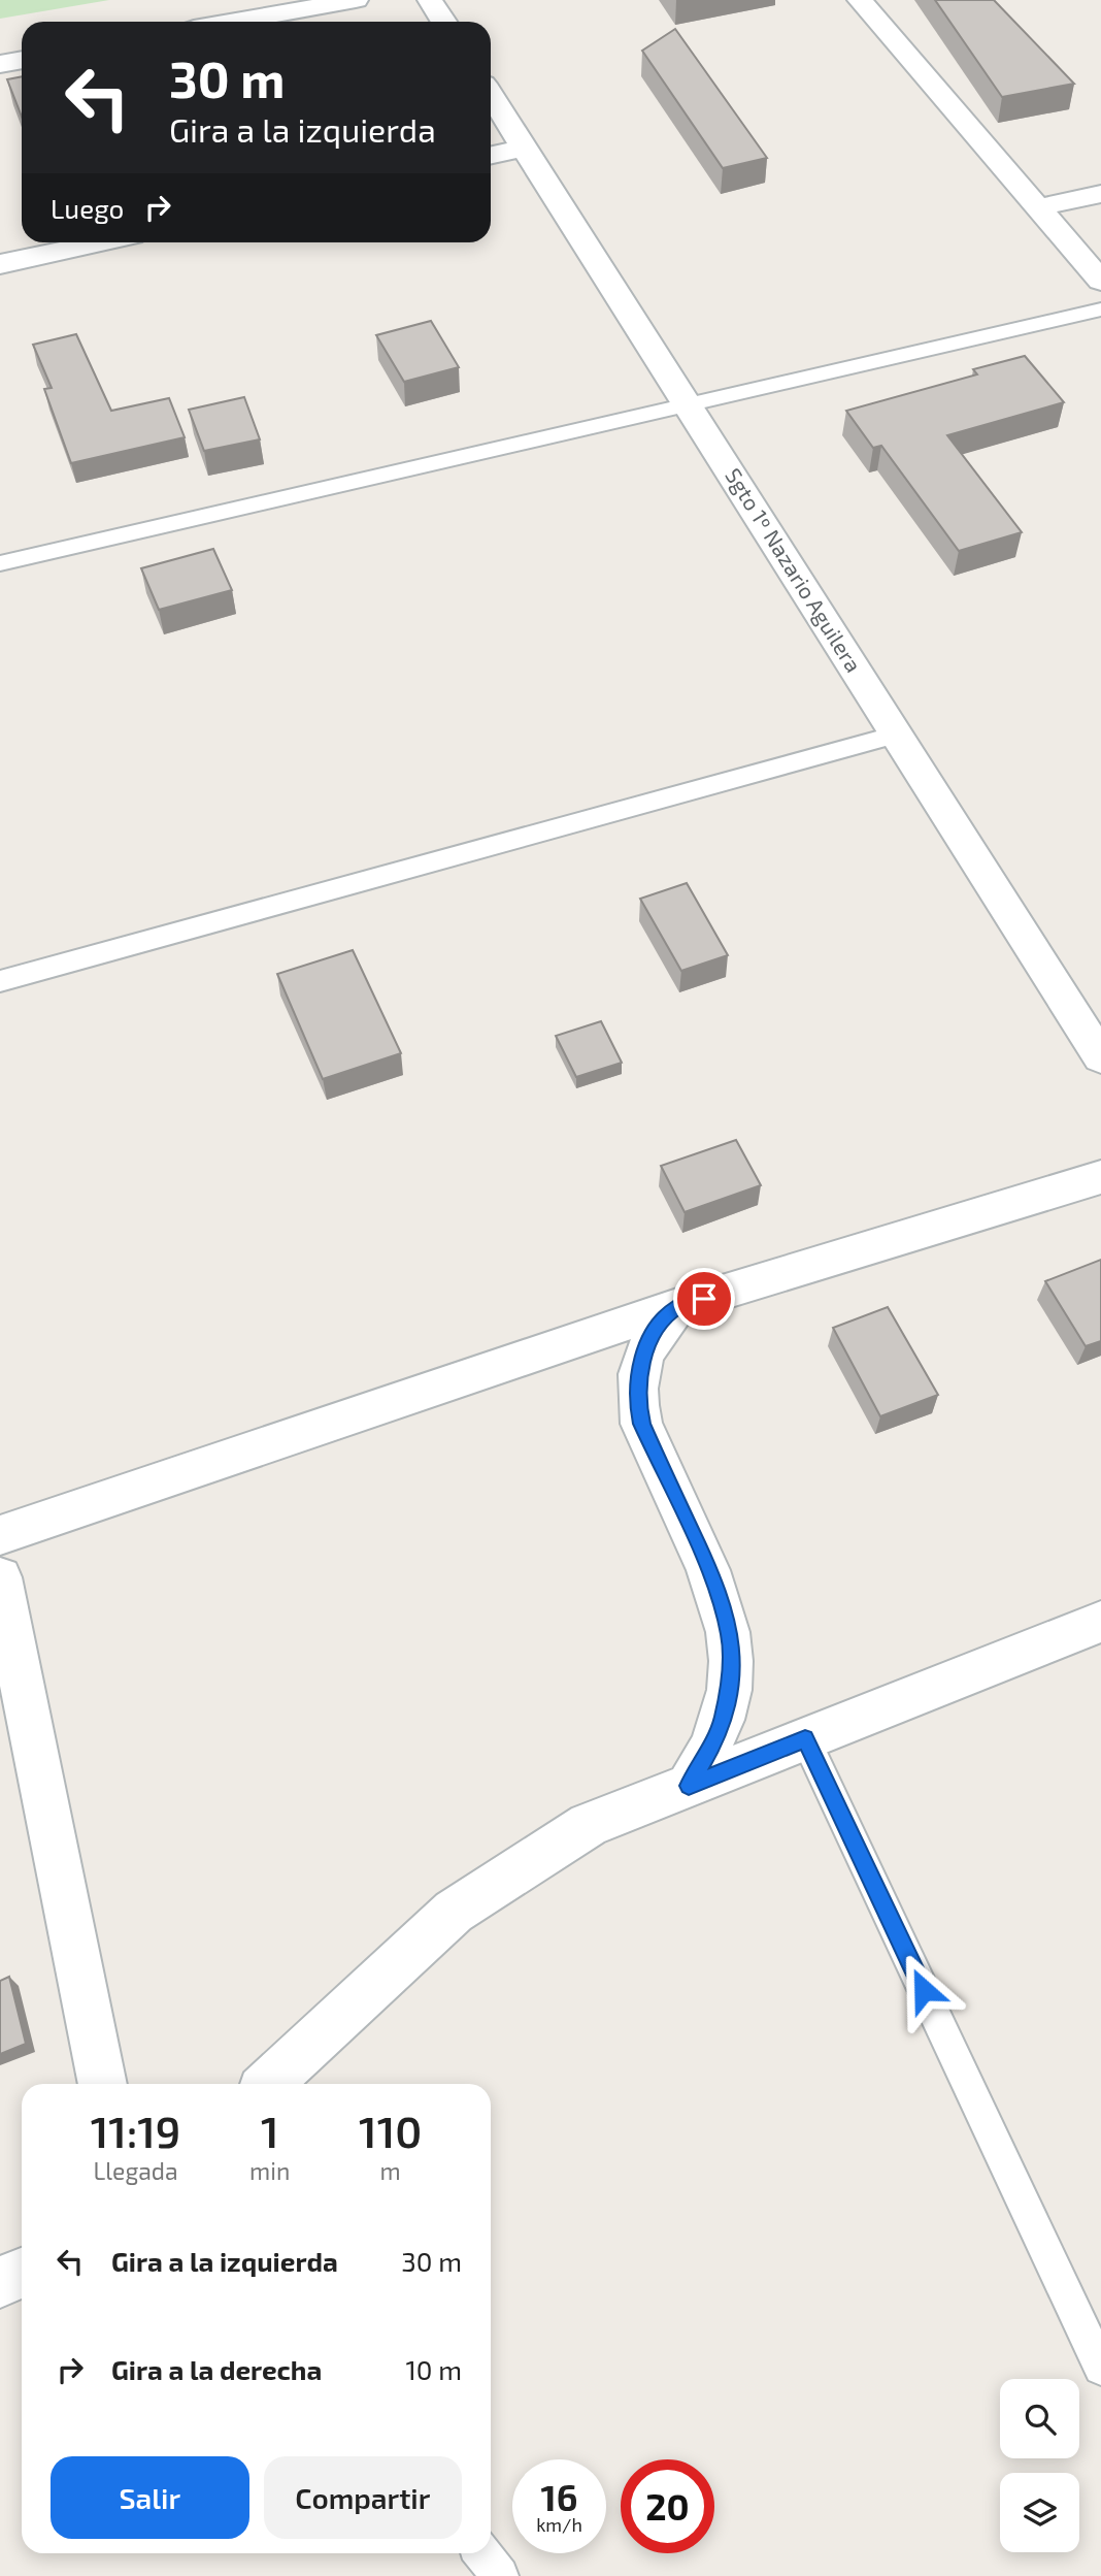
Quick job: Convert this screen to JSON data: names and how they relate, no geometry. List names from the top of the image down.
{
  "streets": {
    "street": ["Sgto 1º Nazario Aguilera"]
  },
  "page": {
    "turn": ["30 m", "Gira a la izquierda"],
    "then": "Luego",
    "eta": [
      "11:19",
      "Llegada",
      "1",
      "min",
      "110",
      "m"
    ],
    "list": [
      {
        "name": "Gira a la izquierda",
        "value": "30 m"
      },
      {
        "name": "Gira a la derecha",
        "value": "10 m"
      }
    ],
    "buttons": ["Salir", "Compartir"],
    "speed": "16 km/h",
    "limit": "20"
  }
}
